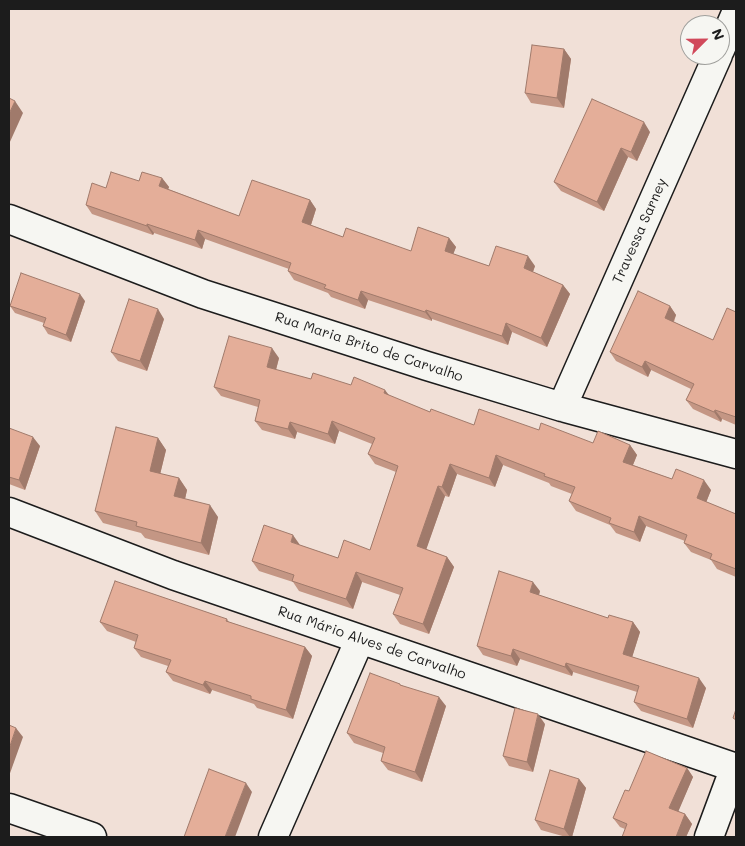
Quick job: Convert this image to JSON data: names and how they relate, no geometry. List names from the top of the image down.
{
  "streets": {
    "street": ["Travessa Sarney", "Rua Maria Brito de Carvalho", "Rua Mário Alves de Carvalho"]
  },
  "crossings": [
    ["Travessa Sarney", "Rua Maria Brito de Carvalho"]
  ],
  "north": "top right"
}
